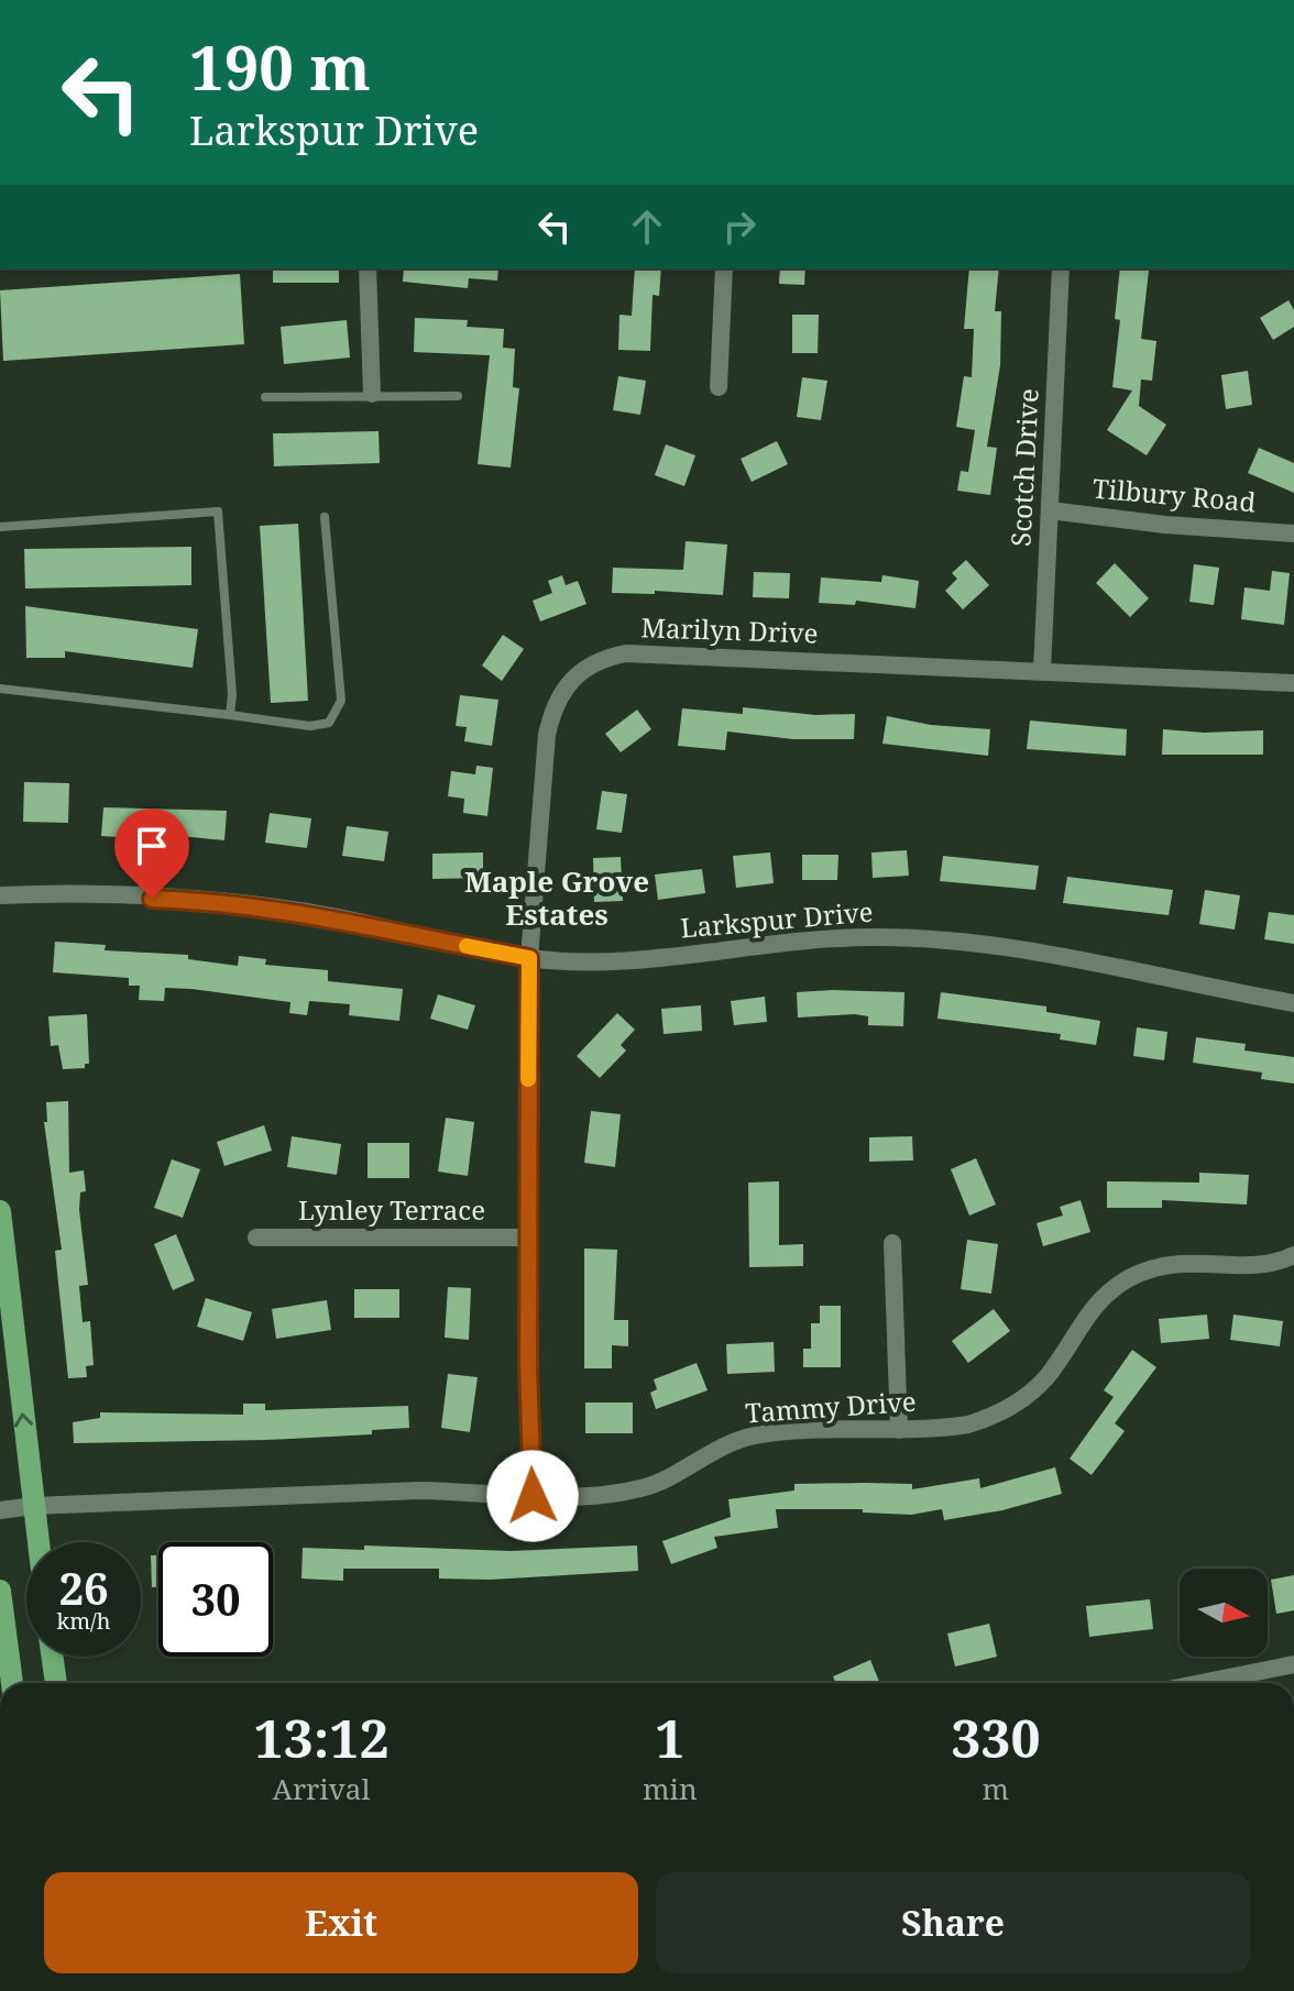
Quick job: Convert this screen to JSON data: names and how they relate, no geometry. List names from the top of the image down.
{
  "streets": {
    "street": [
      "Scotch Drive",
      "Tilbury Road",
      "Marilyn Drive",
      "Larkspur Drive",
      "Lynley Terrace",
      "Tammy Drive"
    ]
  },
  "crossings": [
    ["Scotch Drive", "Tilbury Road"],
    ["Scotch Drive", "Marilyn Drive"],
    ["Marilyn Drive", "Larkspur Drive"],
    ["Marilyn Drive", "Lynley Terrace"],
    ["Marilyn Drive", "Tammy Drive"]
  ],
  "districts": ["Maple Grove Estates"],
  "north": "right",
  "page": {
    "turn": ["190 m", "Larkspur Drive"],
    "speed": "26 km/h",
    "limit": "30",
    "eta": [
      "13:12",
      "Arrival",
      "1",
      "min",
      "330",
      "m"
    ],
    "buttons": ["Exit", "Share"]
  }
}
